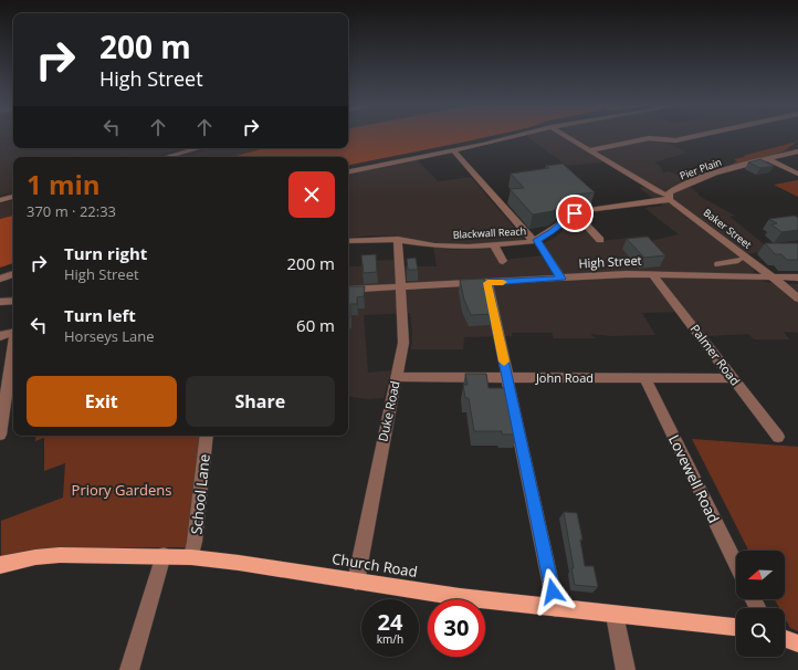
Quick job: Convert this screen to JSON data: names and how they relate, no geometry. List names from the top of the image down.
{
  "streets": {
    "main road": ["Church Road"],
    "street": [
      "Pier Plain",
      "Baker Street",
      "Blackwall Reach",
      "High Street",
      "Palmer Road",
      "John Road",
      "Duke Road",
      "Lovewell Road",
      "School Lane"
    ]
  },
  "crossings": [
    ["Pier Plain", "Baker Street"],
    ["Baker Street", "High Street"],
    ["Blackwall Reach", "Duke Road"],
    ["High Street", "Palmer Road"],
    ["High Street", "Duke Road"],
    ["Palmer Road", "John Road"],
    ["John Road", "Duke Road"],
    ["John Road", "Lovewell Road"],
    ["Duke Road", "Church Road"],
    ["School Lane", "Church Road"]
  ],
  "parks": ["Priory Gardens"],
  "north": "left",
  "page": {
    "turn": ["200 m", "High Street"],
    "heading": ["1 min", "370 m · 22:33"],
    "list": [
      {
        "name": "Turn right",
        "note": "High Street",
        "value": "200 m"
      },
      {
        "name": "Turn left",
        "note": "Horseys Lane",
        "value": "60 m"
      }
    ],
    "buttons": ["Exit", "Share"],
    "speed": "24 km/h",
    "limit": "30"
  }
}
